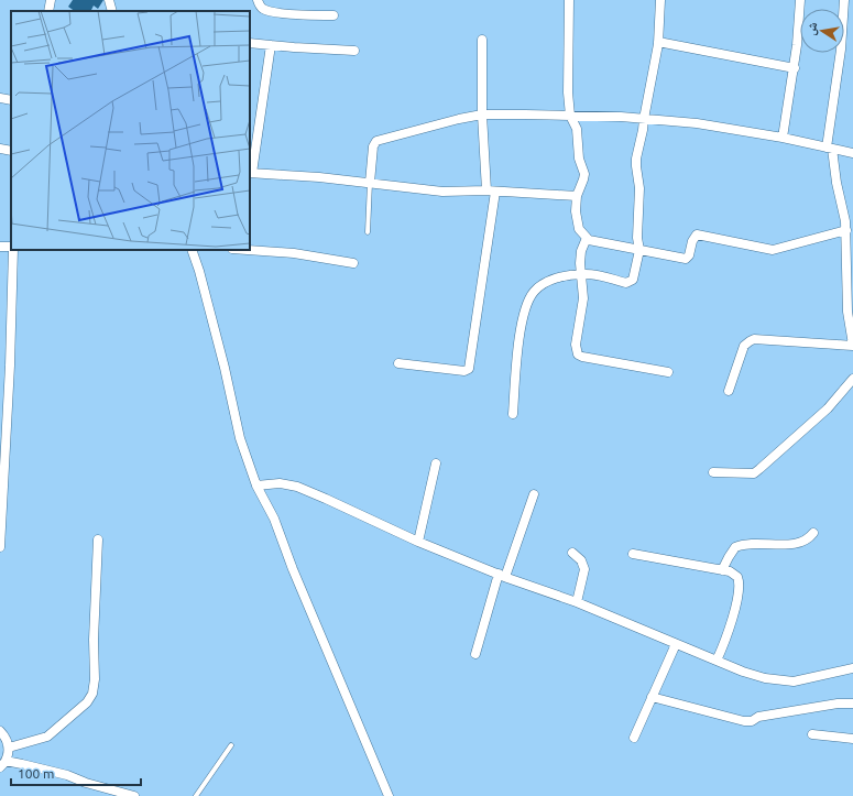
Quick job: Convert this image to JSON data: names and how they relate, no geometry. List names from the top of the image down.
{
  "scale_bar": "100 m",
  "north": "left"
}
